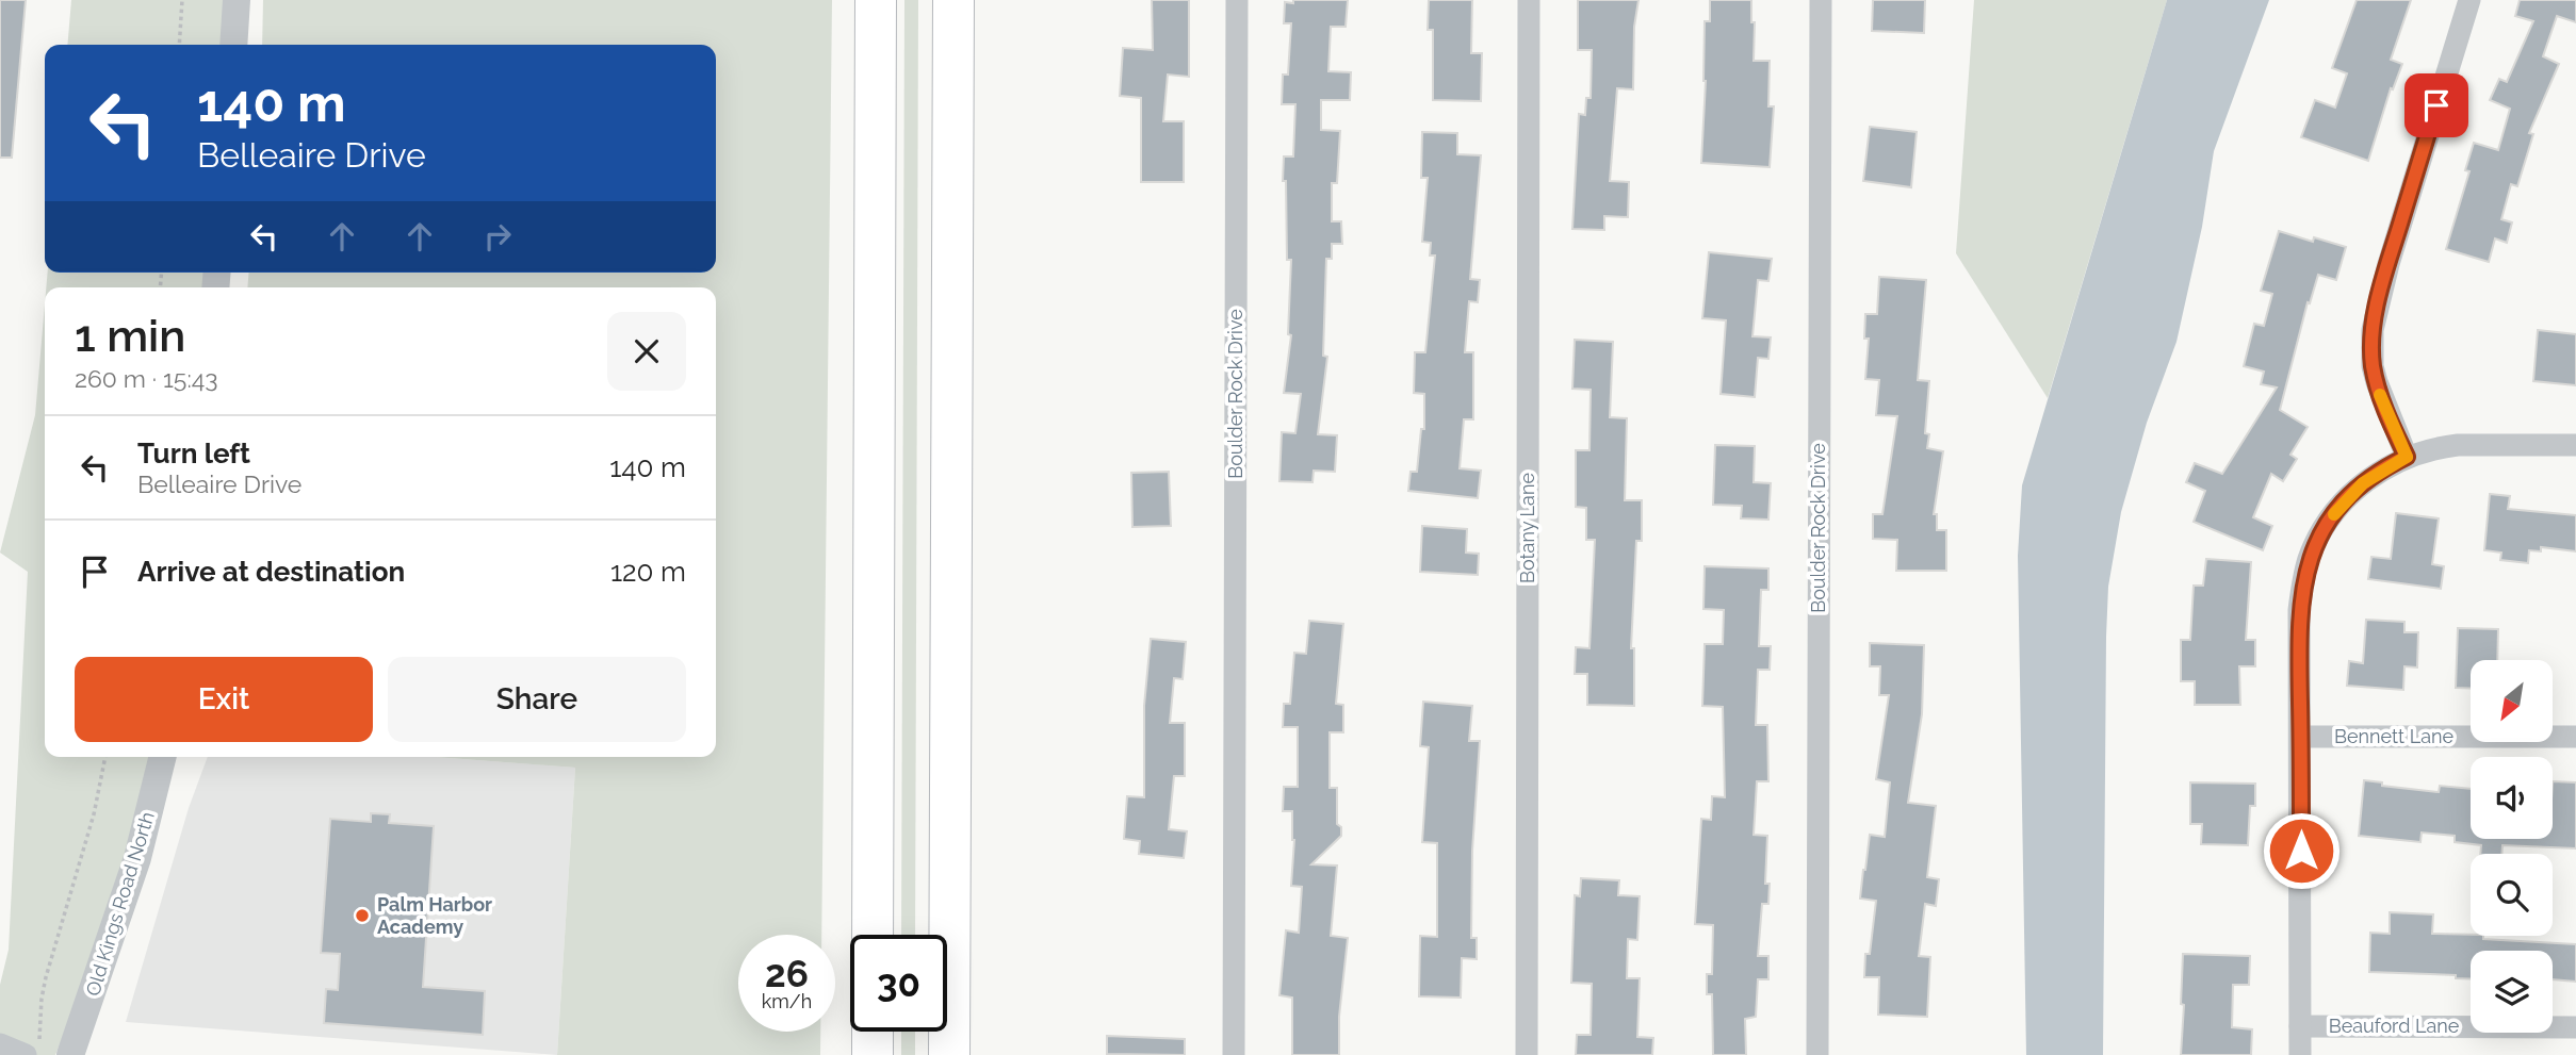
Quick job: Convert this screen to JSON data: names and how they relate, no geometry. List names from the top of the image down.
{
  "streets": {
    "street": [
      "Boulder Rock Drive",
      "Botany Lane",
      "Bennett Lane",
      "Old Kings Road North",
      "Beauford Lane"
    ]
  },
  "places": ["Palm Harbor Academy"],
  "north": "bottom left",
  "page": {
    "turn": ["140 m", "Belleaire Drive"],
    "heading": ["1 min", "260 m · 15:43"],
    "list": [
      {
        "name": "Turn left",
        "note": "Belleaire Drive",
        "value": "140 m"
      },
      {
        "name": "Arrive at destination",
        "value": "120 m"
      }
    ],
    "buttons": ["Exit", "Share"],
    "speed": "26 km/h",
    "limit": "30"
  }
}
